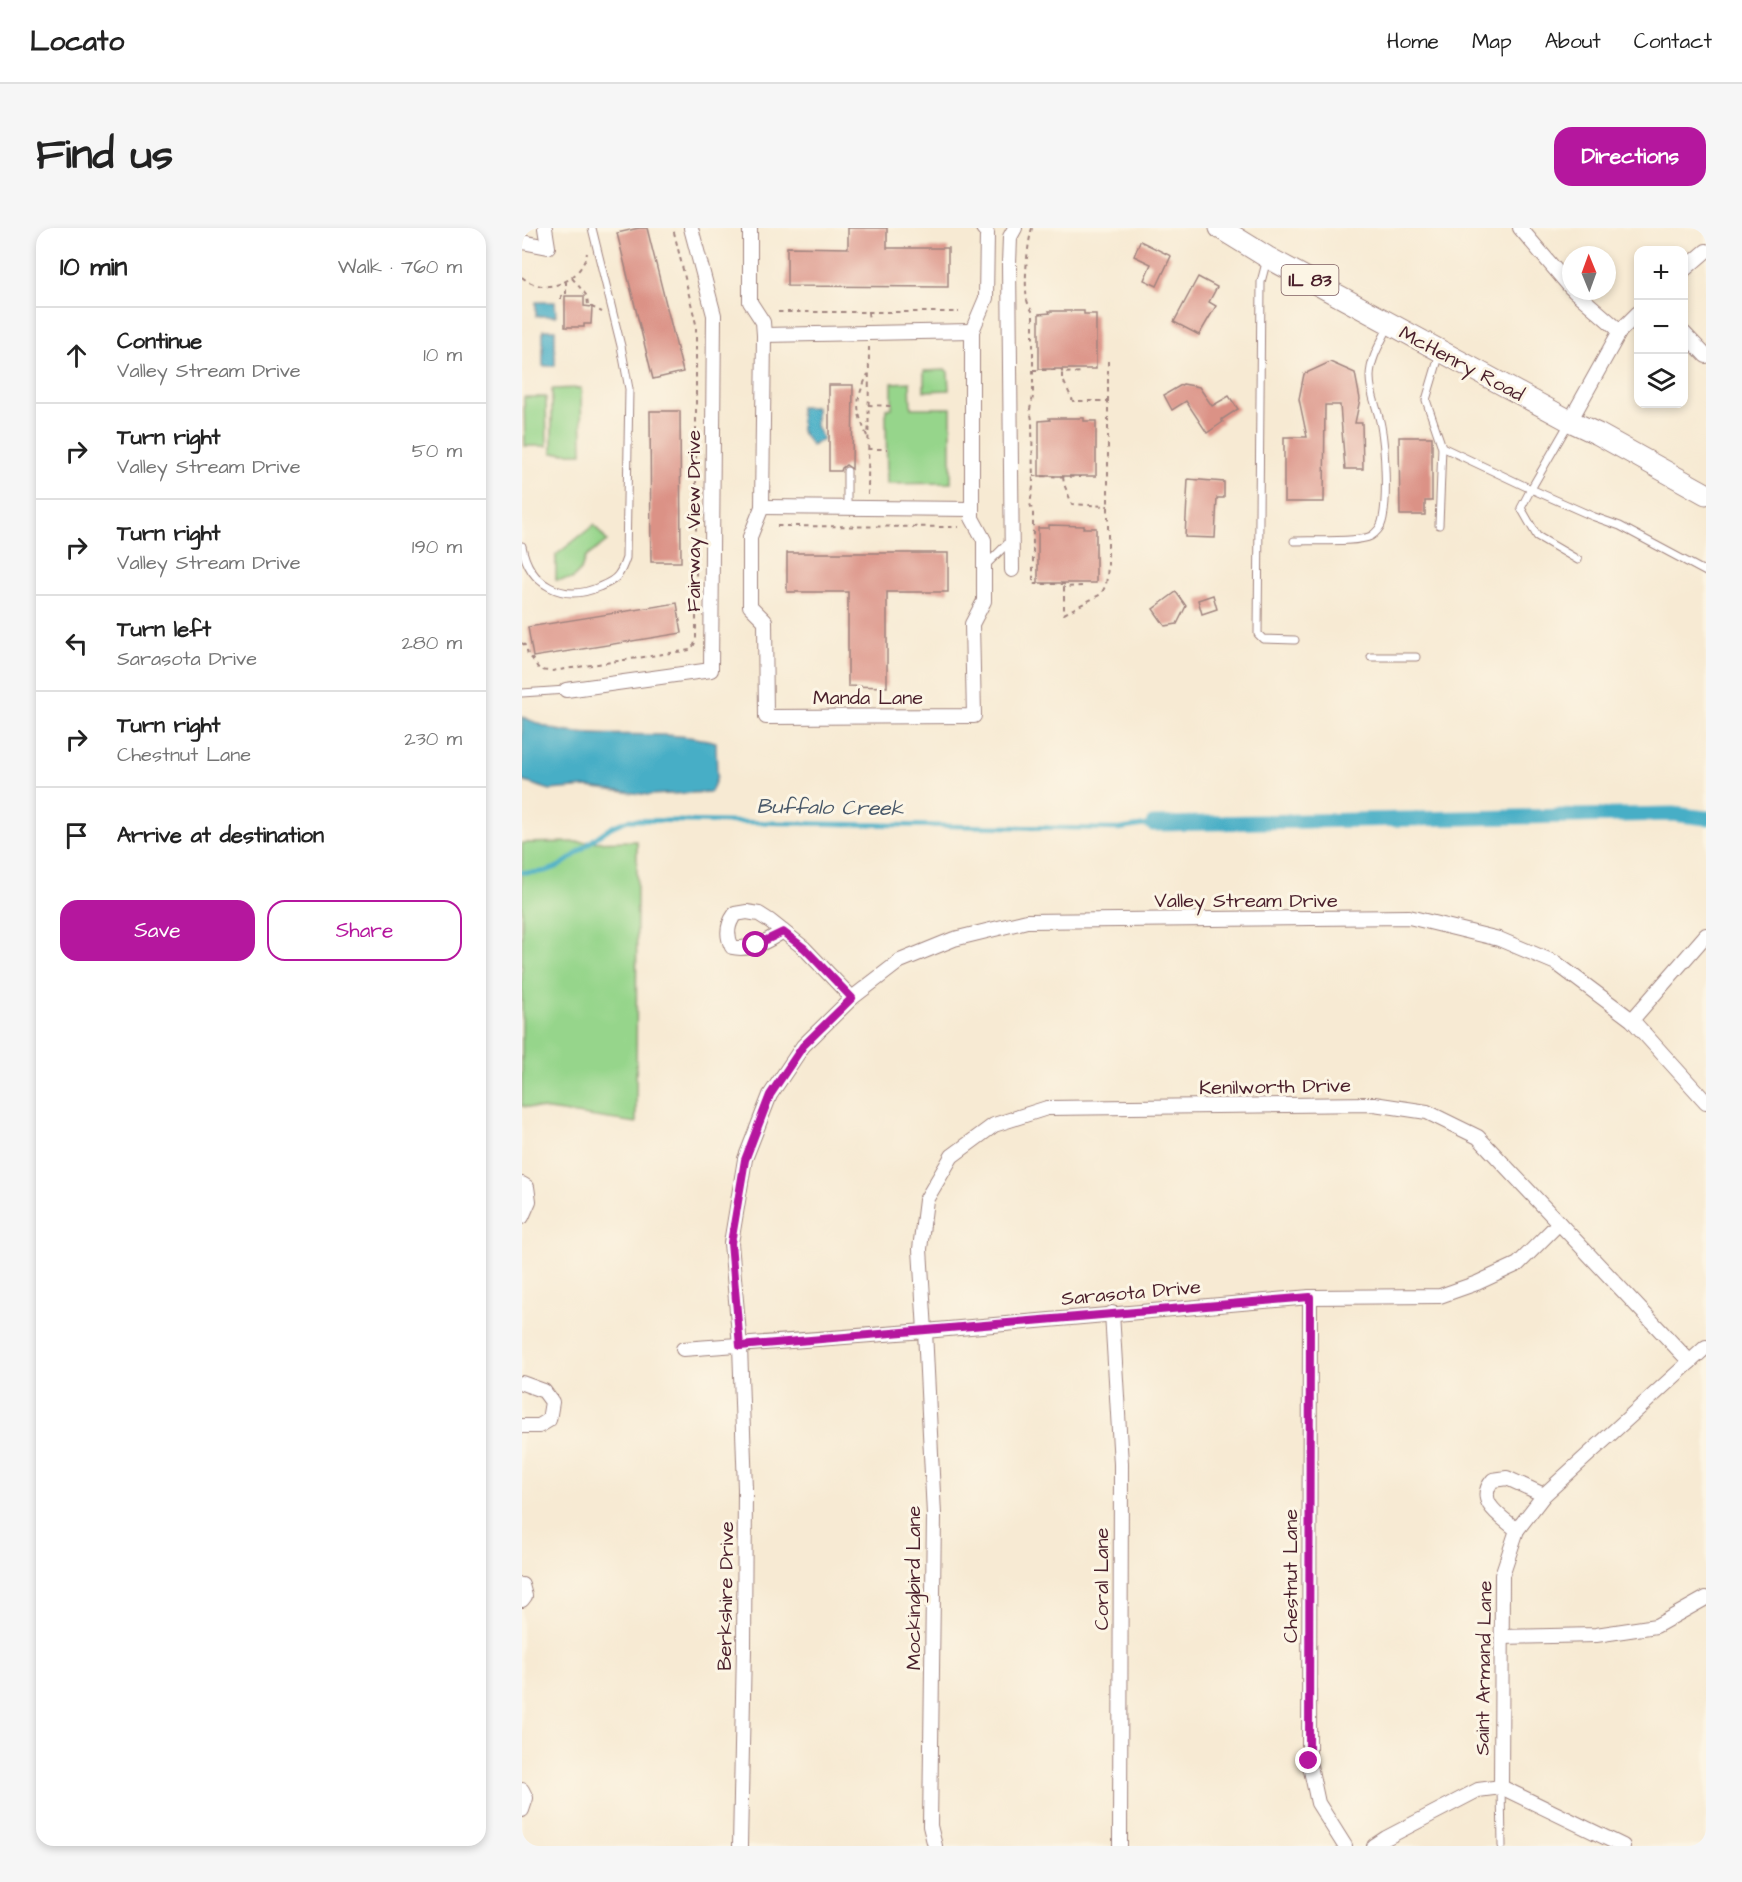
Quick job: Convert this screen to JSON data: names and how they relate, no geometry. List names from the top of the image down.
{
  "streets": {
    "main road": ["IL 83", "McHenry Road"],
    "street": [
      "Fairway View Drive",
      "Manda Lane",
      "Valley Stream Drive",
      "Kenilworth Drive",
      "Sarasota Drive",
      "Chestnut Lane",
      "Coral Lane",
      "Mockingbird Lane",
      "Berkshire Drive",
      "Saint Armand Lane"
    ]
  },
  "crossings": [
    ["Valley Stream Drive", "Sarasota Drive"],
    ["Valley Stream Drive", "Berkshire Drive"],
    ["Kenilworth Drive", "Sarasota Drive"],
    ["Kenilworth Drive", "Mockingbird Lane"],
    ["Kenilworth Drive", "Saint Armand Lane"],
    ["Sarasota Drive", "Chestnut Lane"],
    ["Sarasota Drive", "Coral Lane"],
    ["Sarasota Drive", "Mockingbird Lane"],
    ["Sarasota Drive", "Berkshire Drive"]
  ],
  "water": ["Buffalo Creek"],
  "north": "top",
  "page": {
    "header": "Locato",
    "nav": [
      "Home",
      "Map",
      "About",
      "Contact"
    ],
    "title": "Find us",
    "buttons": [
      "Directions",
      ["Save", "Share"]
    ],
    "heading": ["10 min", "Walk · 760 m"],
    "map_buttons": ["+", "−"],
    "list": [
      ["Continue", "Valley Stream Drive", "10 m"],
      ["Turn right", "Valley Stream Drive", "50 m"],
      ["Turn right", "Valley Stream Drive", "190 m"],
      ["Turn left", "Sarasota Drive", "280 m"],
      ["Turn right", "Chestnut Lane", "230 m"],
      "Arrive at destination"
    ]
  }
}
